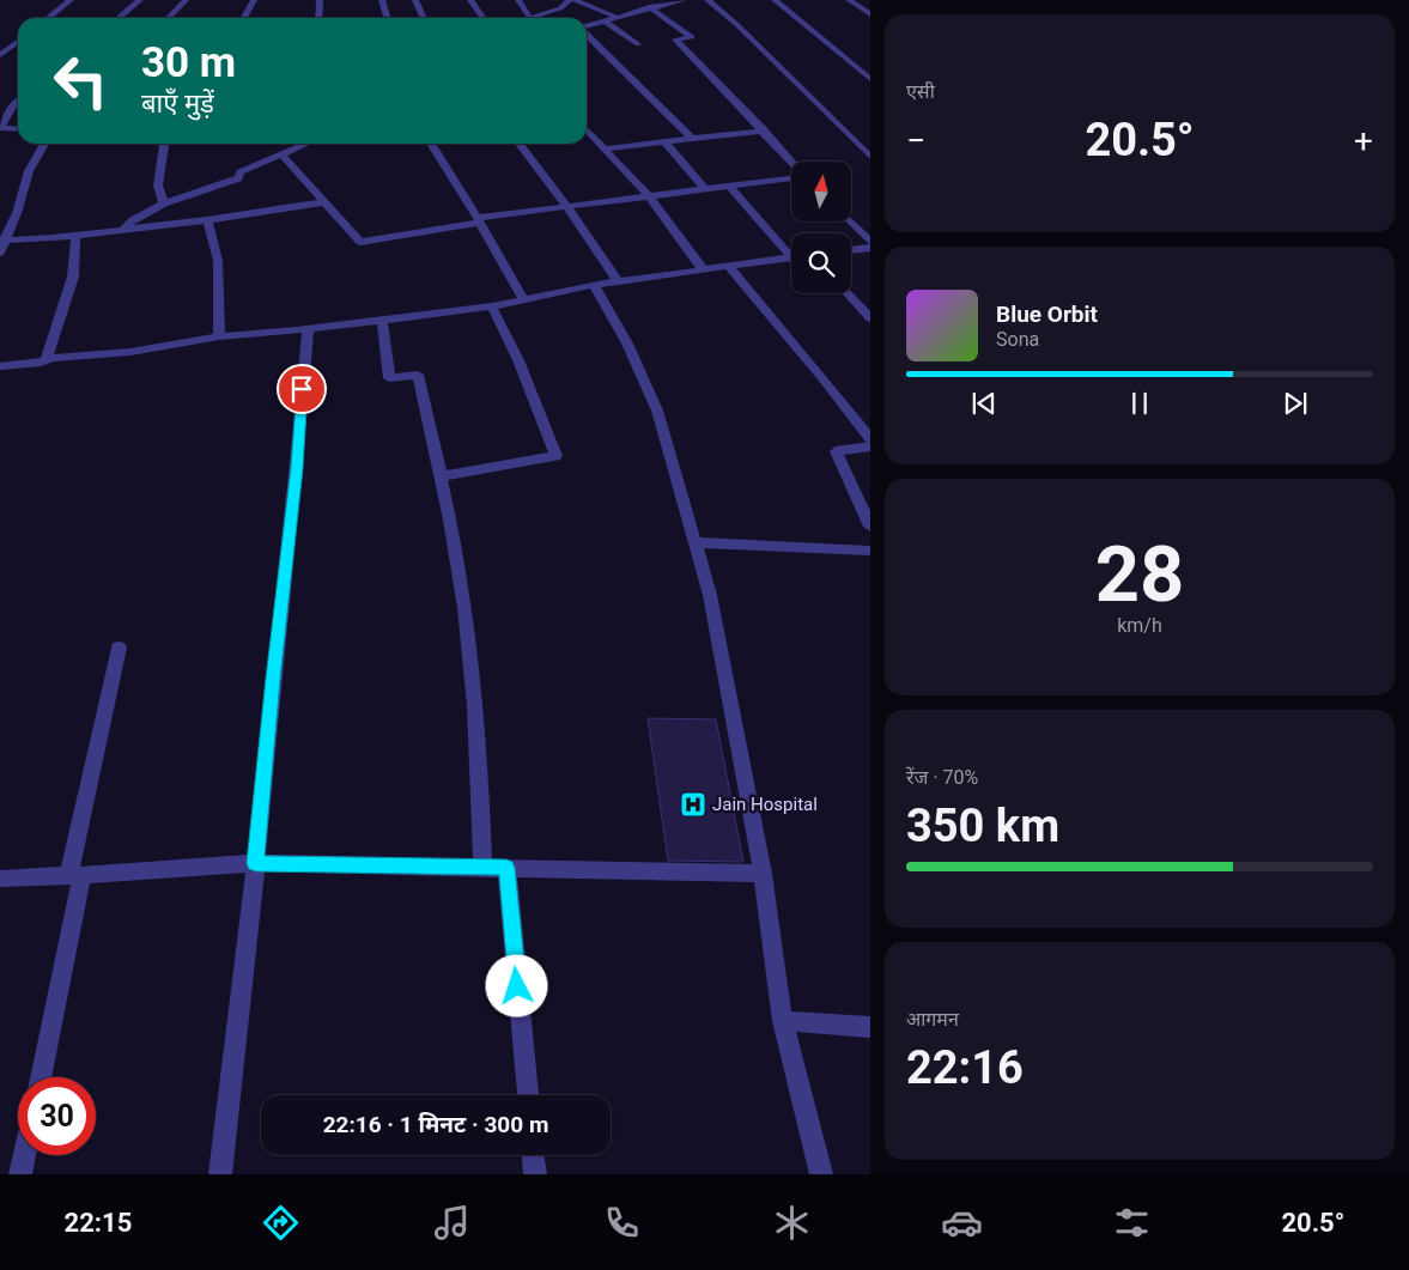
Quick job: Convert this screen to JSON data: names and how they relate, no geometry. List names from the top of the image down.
{
  "places": {
    "hospital": ["Jain Hospital"]
  },
  "north": "top",
  "page": {
    "tile": [
      "एसी",
      ["28", "km/h"],
      ["रेंज · 70%", "350 km"],
      ["आगमन", "22:16"]
    ],
    "turn": ["30 m", "बाएँ मुड़ें"],
    "heat": ["−", "20.5°", "+"],
    "song": ["Blue Orbit", "Sona"],
    "limit": "30",
    "trip": "22:16 · 1 मिनट · 300 m",
    "tabs": ["22:15", "20.5°"]
  }
}
